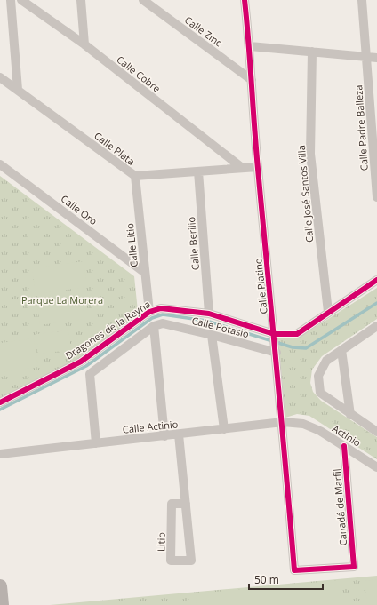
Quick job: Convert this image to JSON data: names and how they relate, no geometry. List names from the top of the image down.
{
  "streets": {
    "street": [
      "Calle Zinc",
      "Calle Cobre",
      "Calle Padre Balleza",
      "Calle Plata",
      "Calle José Santos Villa",
      "Calle Oro",
      "Calle Berilio",
      "Calle Litio",
      "Calle Platino",
      "Calle Potasio",
      "Dragones de la Reyna",
      "Calle Actinio",
      "Actinio",
      "Canadá de Marfil",
      "Litio"
    ]
  },
  "crossings": [
    ["Calle Zinc", "Calle Platino"],
    ["Calle Cobre", "Calle Plata"],
    ["Calle Plata", "Calle Berilio"],
    ["Calle Plata", "Calle Litio"],
    ["Calle Plata", "Calle Platino"],
    ["Calle José Santos Villa", "Dragones de la Reyna"],
    ["Calle Oro", "Calle Litio"],
    ["Calle Berilio", "Dragones de la Reyna"],
    ["Calle Litio", "Dragones de la Reyna"],
    ["Calle Platino", "Calle Potasio"],
    ["Calle Platino", "Dragones de la Reyna"],
    ["Calle Platino", "Calle Actinio"],
    ["Calle Platino", "Canadá de Marfil"],
    ["Calle Actinio", "Actinio"],
    ["Calle Actinio", "Litio"],
    ["Actinio", "Canadá de Marfil"]
  ],
  "parks": ["Parque La Morera"],
  "scale_bar": "50 m"
}
